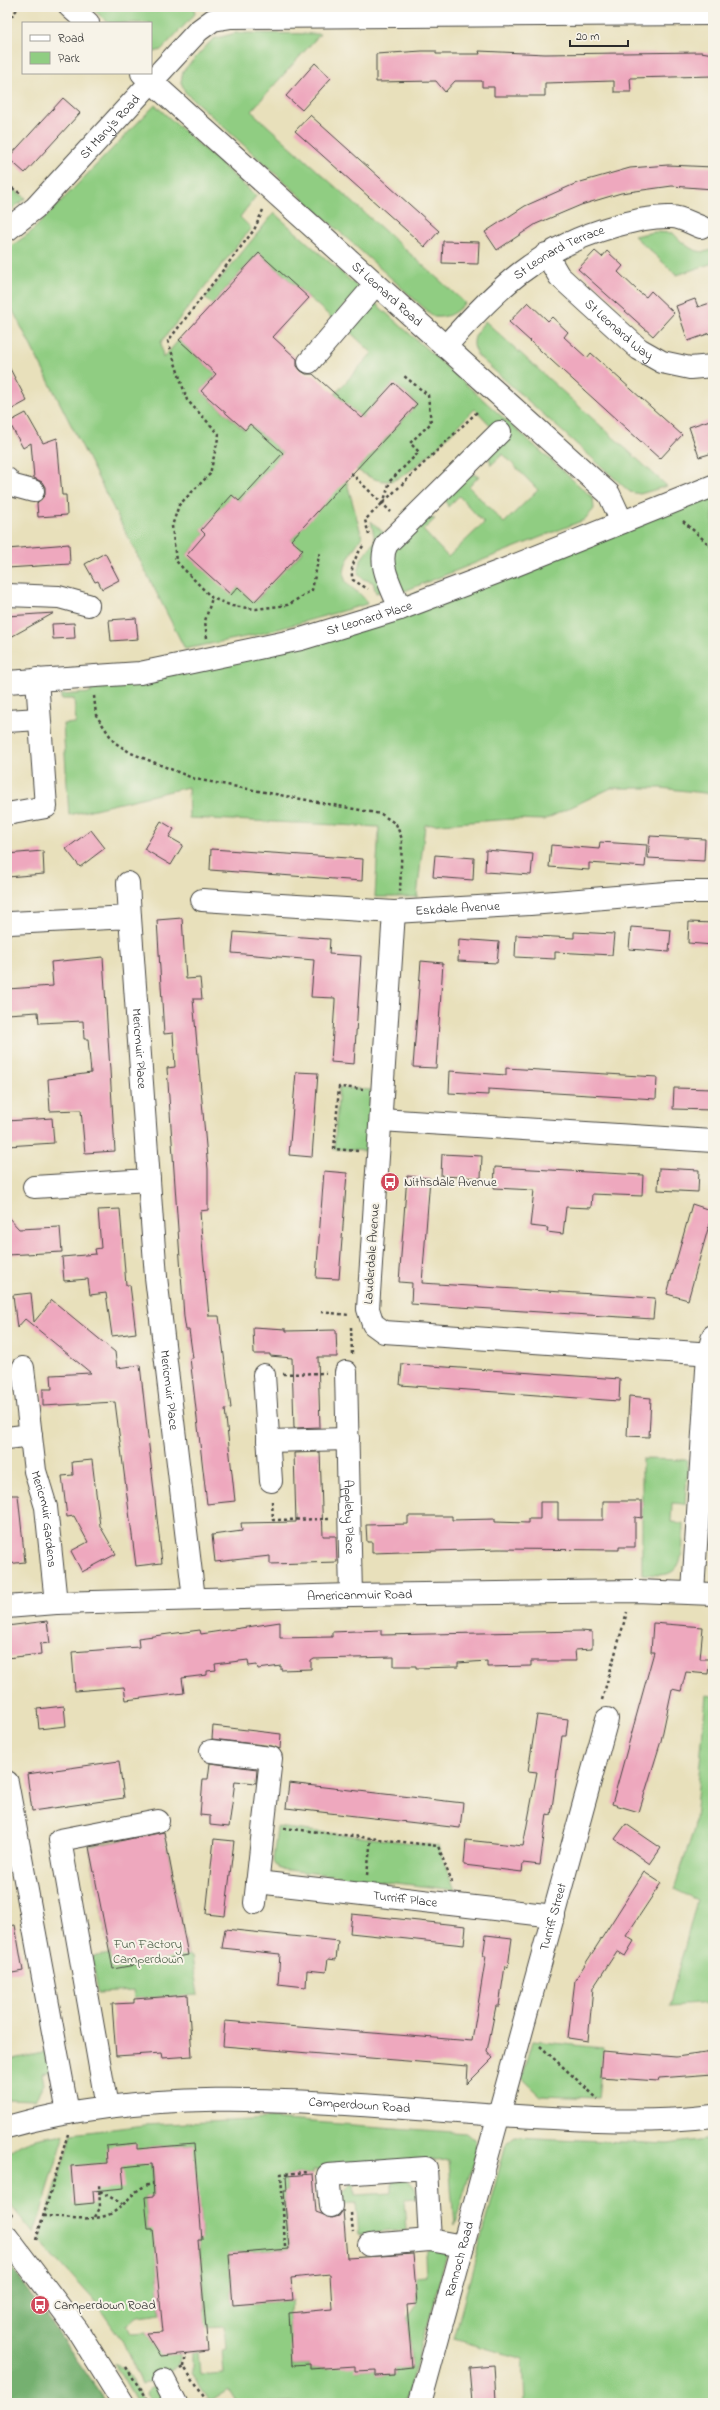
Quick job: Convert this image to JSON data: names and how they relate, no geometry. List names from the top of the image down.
{
  "streets": {
    "street": [
      "St Mary's Road",
      "St Leonard Terrace",
      "St Leonard Road",
      "St Leonard Way",
      "St Leonard Place",
      "Eskdale Avenue",
      "Mericmuir Place",
      "Lauderdale Avenue",
      "Appleby Place",
      "Mericmuir Gardens",
      "Americanmuir Road",
      "Turriff Place",
      "Turriff Street",
      "Camperdown Road",
      "Rannoch Road"
    ]
  },
  "crossings": [
    ["St Mary's Road", "St Leonard Road"],
    ["St Leonard Terrace", "St Leonard Road"],
    ["St Leonard Terrace", "St Leonard Way"],
    ["St Leonard Road", "St Leonard Place"],
    ["Eskdale Avenue", "Lauderdale Avenue"],
    ["Mericmuir Place", "Americanmuir Road"],
    ["Appleby Place", "Americanmuir Road"],
    ["Mericmuir Gardens", "Americanmuir Road"],
    ["Turriff Place", "Turriff Street"],
    ["Turriff Street", "Camperdown Road"],
    ["Turriff Street", "Rannoch Road"],
    ["Camperdown Road", "Rannoch Road"]
  ],
  "parks": ["Fun Factory Camperdown"],
  "places": {
    "bus stop": ["Nithsdale Avenue", "Camperdown Road"]
  },
  "legend": ["Road", "Park"],
  "scale_bar": "20 m"
}
